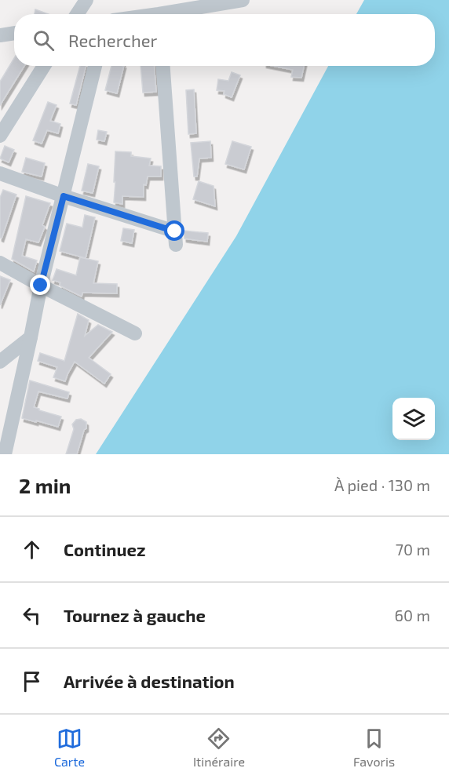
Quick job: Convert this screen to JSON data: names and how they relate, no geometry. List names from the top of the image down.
{
  "page": {
    "search": "Rechercher",
    "heading": ["2 min", "À pied · 130 m"],
    "list": [
      ["Continuez", "70 m"],
      ["Tournez à gauche", "60 m"],
      "Arrivée à destination"
    ],
    "nav": ["Carte", "Itinéraire", "Favoris"]
  }
}
